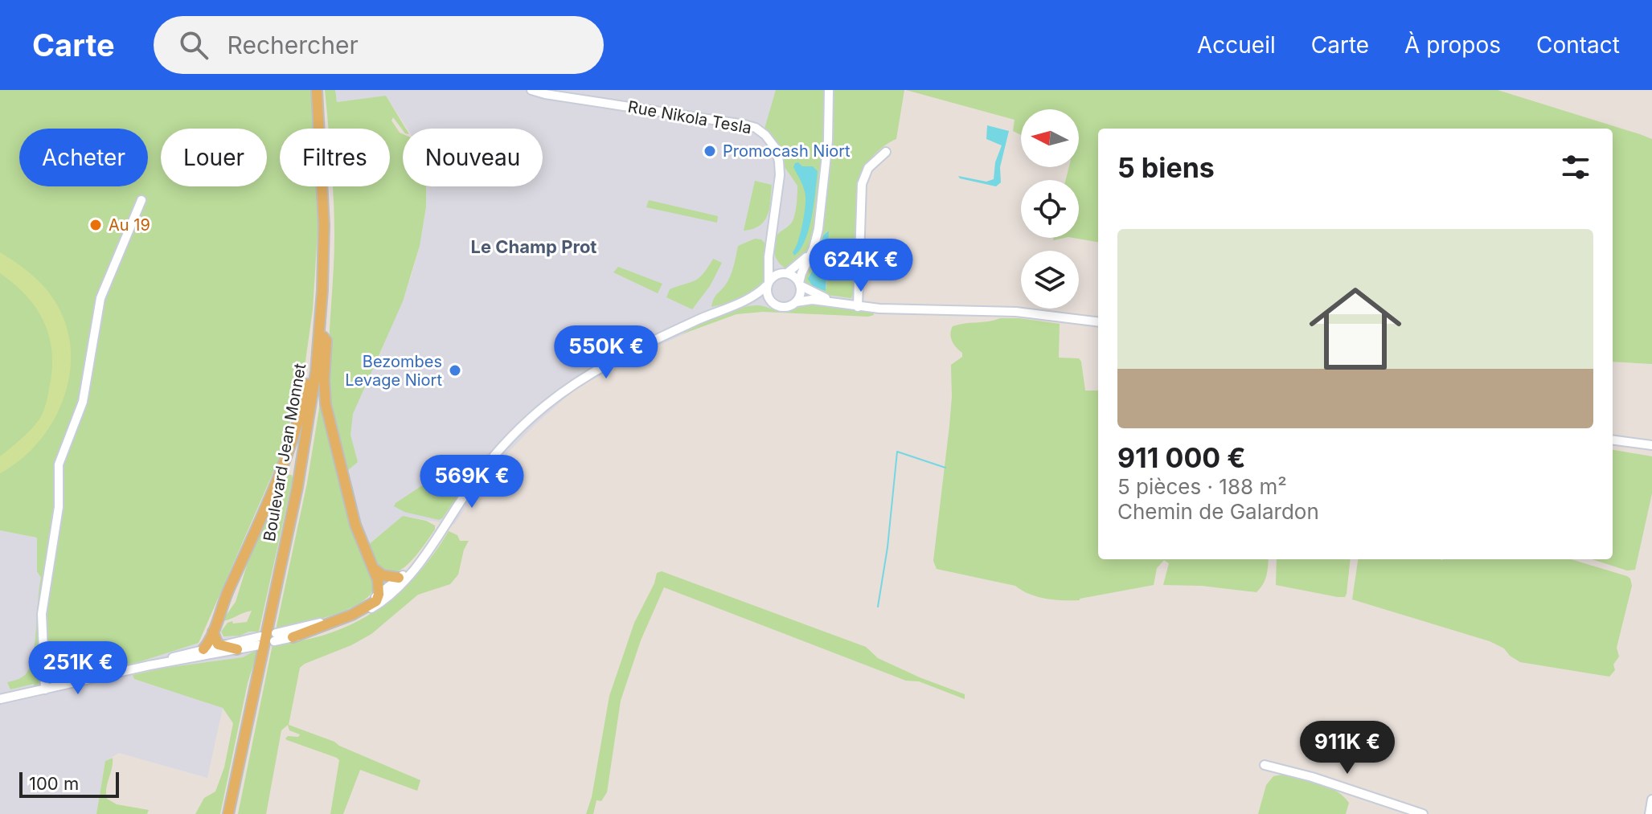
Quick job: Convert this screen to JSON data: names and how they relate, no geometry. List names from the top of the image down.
{
  "streets": {
    "main road": ["Boulevard Jean Monnet"],
    "street": ["Rue Nikola Tesla"]
  },
  "districts": ["Le Champ Prot"],
  "places": ["Promocash Niort", "Au 19", "Bezombes Levage Niort"],
  "scale_bar": "100 m",
  "north": "left",
  "page": {
    "header": "Carte",
    "search": "Rechercher",
    "nav": [
      "Accueil",
      "Carte",
      "À propos",
      "Contact"
    ],
    "chip": [
      "Acheter",
      "Louer",
      "Filtres",
      "Nouveau"
    ],
    "heading": "5 biens",
    "list": [
      {
        "name": "911 000 €",
        "note": "5 pièces · 188 m² · Chemin de Galardon"
      }
    ],
    "price": [
      "624K €",
      "550K €",
      "569K €",
      "251K €",
      "911K €"
    ],
    "scale": "100 m"
  }
}
